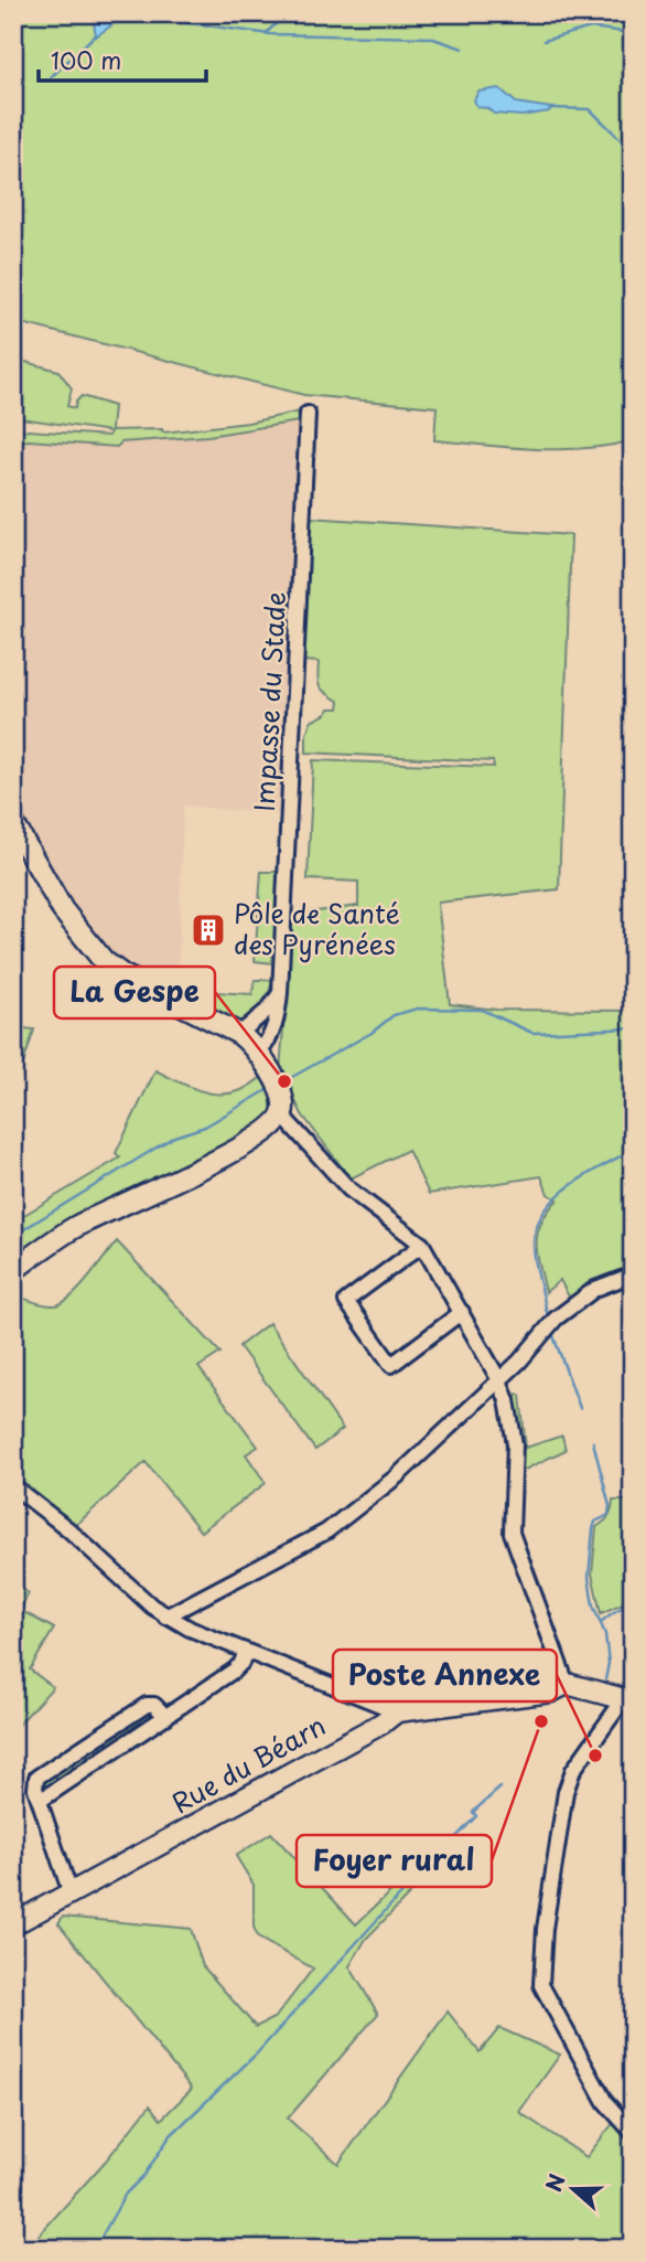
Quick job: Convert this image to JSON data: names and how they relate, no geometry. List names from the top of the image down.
{
  "streets": {
    "main road": ["Rue du Béarn"],
    "street": ["Impasse du Stade"]
  },
  "places": {
    "building": ["Pôle de Santé des Pyrénées"],
    "other": ["La Gespe", "Foyer rural", "Poste Annexe"]
  },
  "scale_bar": "100 m",
  "north": "left"
}
